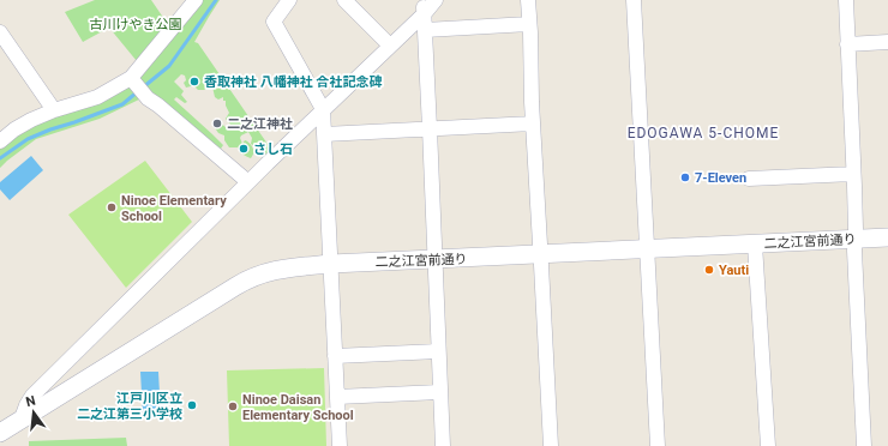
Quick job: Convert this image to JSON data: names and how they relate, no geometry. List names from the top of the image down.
{
  "streets": {
    "street": ["二之江宮前通り"]
  },
  "districts": ["EDOGAWA 5-CHOME"],
  "parks": ["古川けやき公園"],
  "places": [
    "香取神社 八幡神社 合社記念碑",
    "二之江神社",
    "さし石",
    "7-Eleven",
    "Ninoe Elementary School",
    "Yauti",
    "江戸川区立 二之江第三小学校",
    "Ninoe Daisan Elementary School"
  ],
  "north": "top"
}
